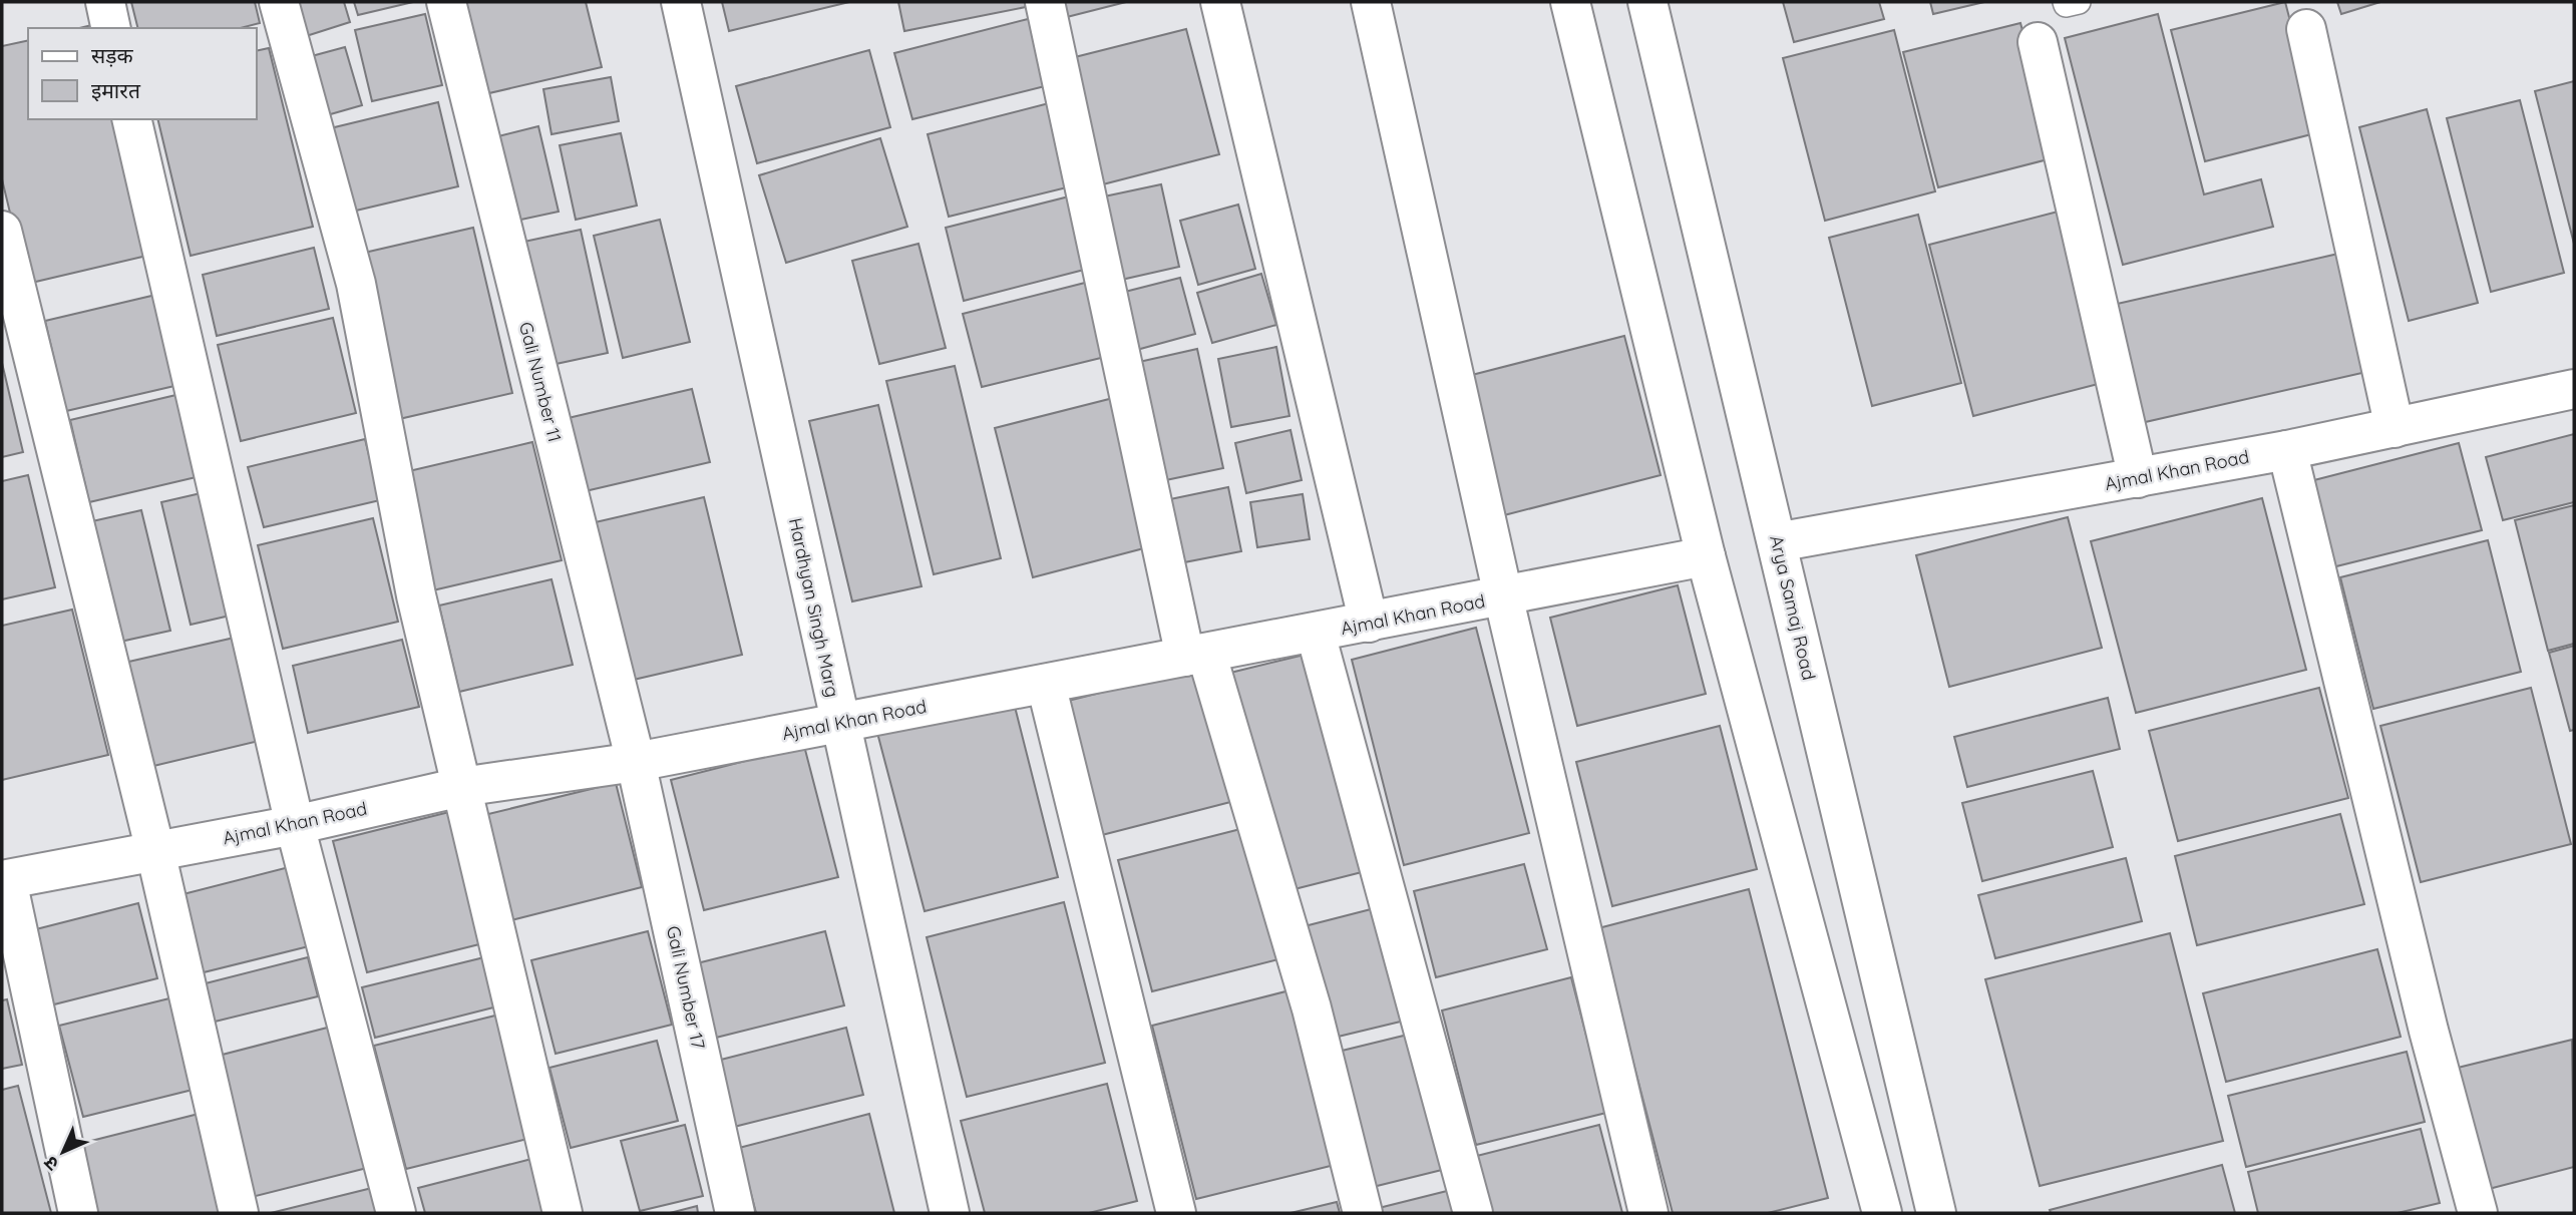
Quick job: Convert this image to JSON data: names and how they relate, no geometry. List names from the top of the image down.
{
  "streets": {
    "street": [
      "Gali Number 11",
      "Ajmal Khan Road",
      "Hardhyan Singh Marg",
      "Arya Samaj Road",
      "Gali Number 17"
    ]
  },
  "crossings": [
    ["Gali Number 11", "Ajmal Khan Road"],
    ["Gali Number 11", "Gali Number 17"],
    ["Ajmal Khan Road", "Hardhyan Singh Marg"],
    ["Ajmal Khan Road", "Arya Samaj Road"],
    ["Ajmal Khan Road", "Gali Number 17"]
  ],
  "legend": ["सड़क", "इमारत"],
  "north": "bottom left"
}
